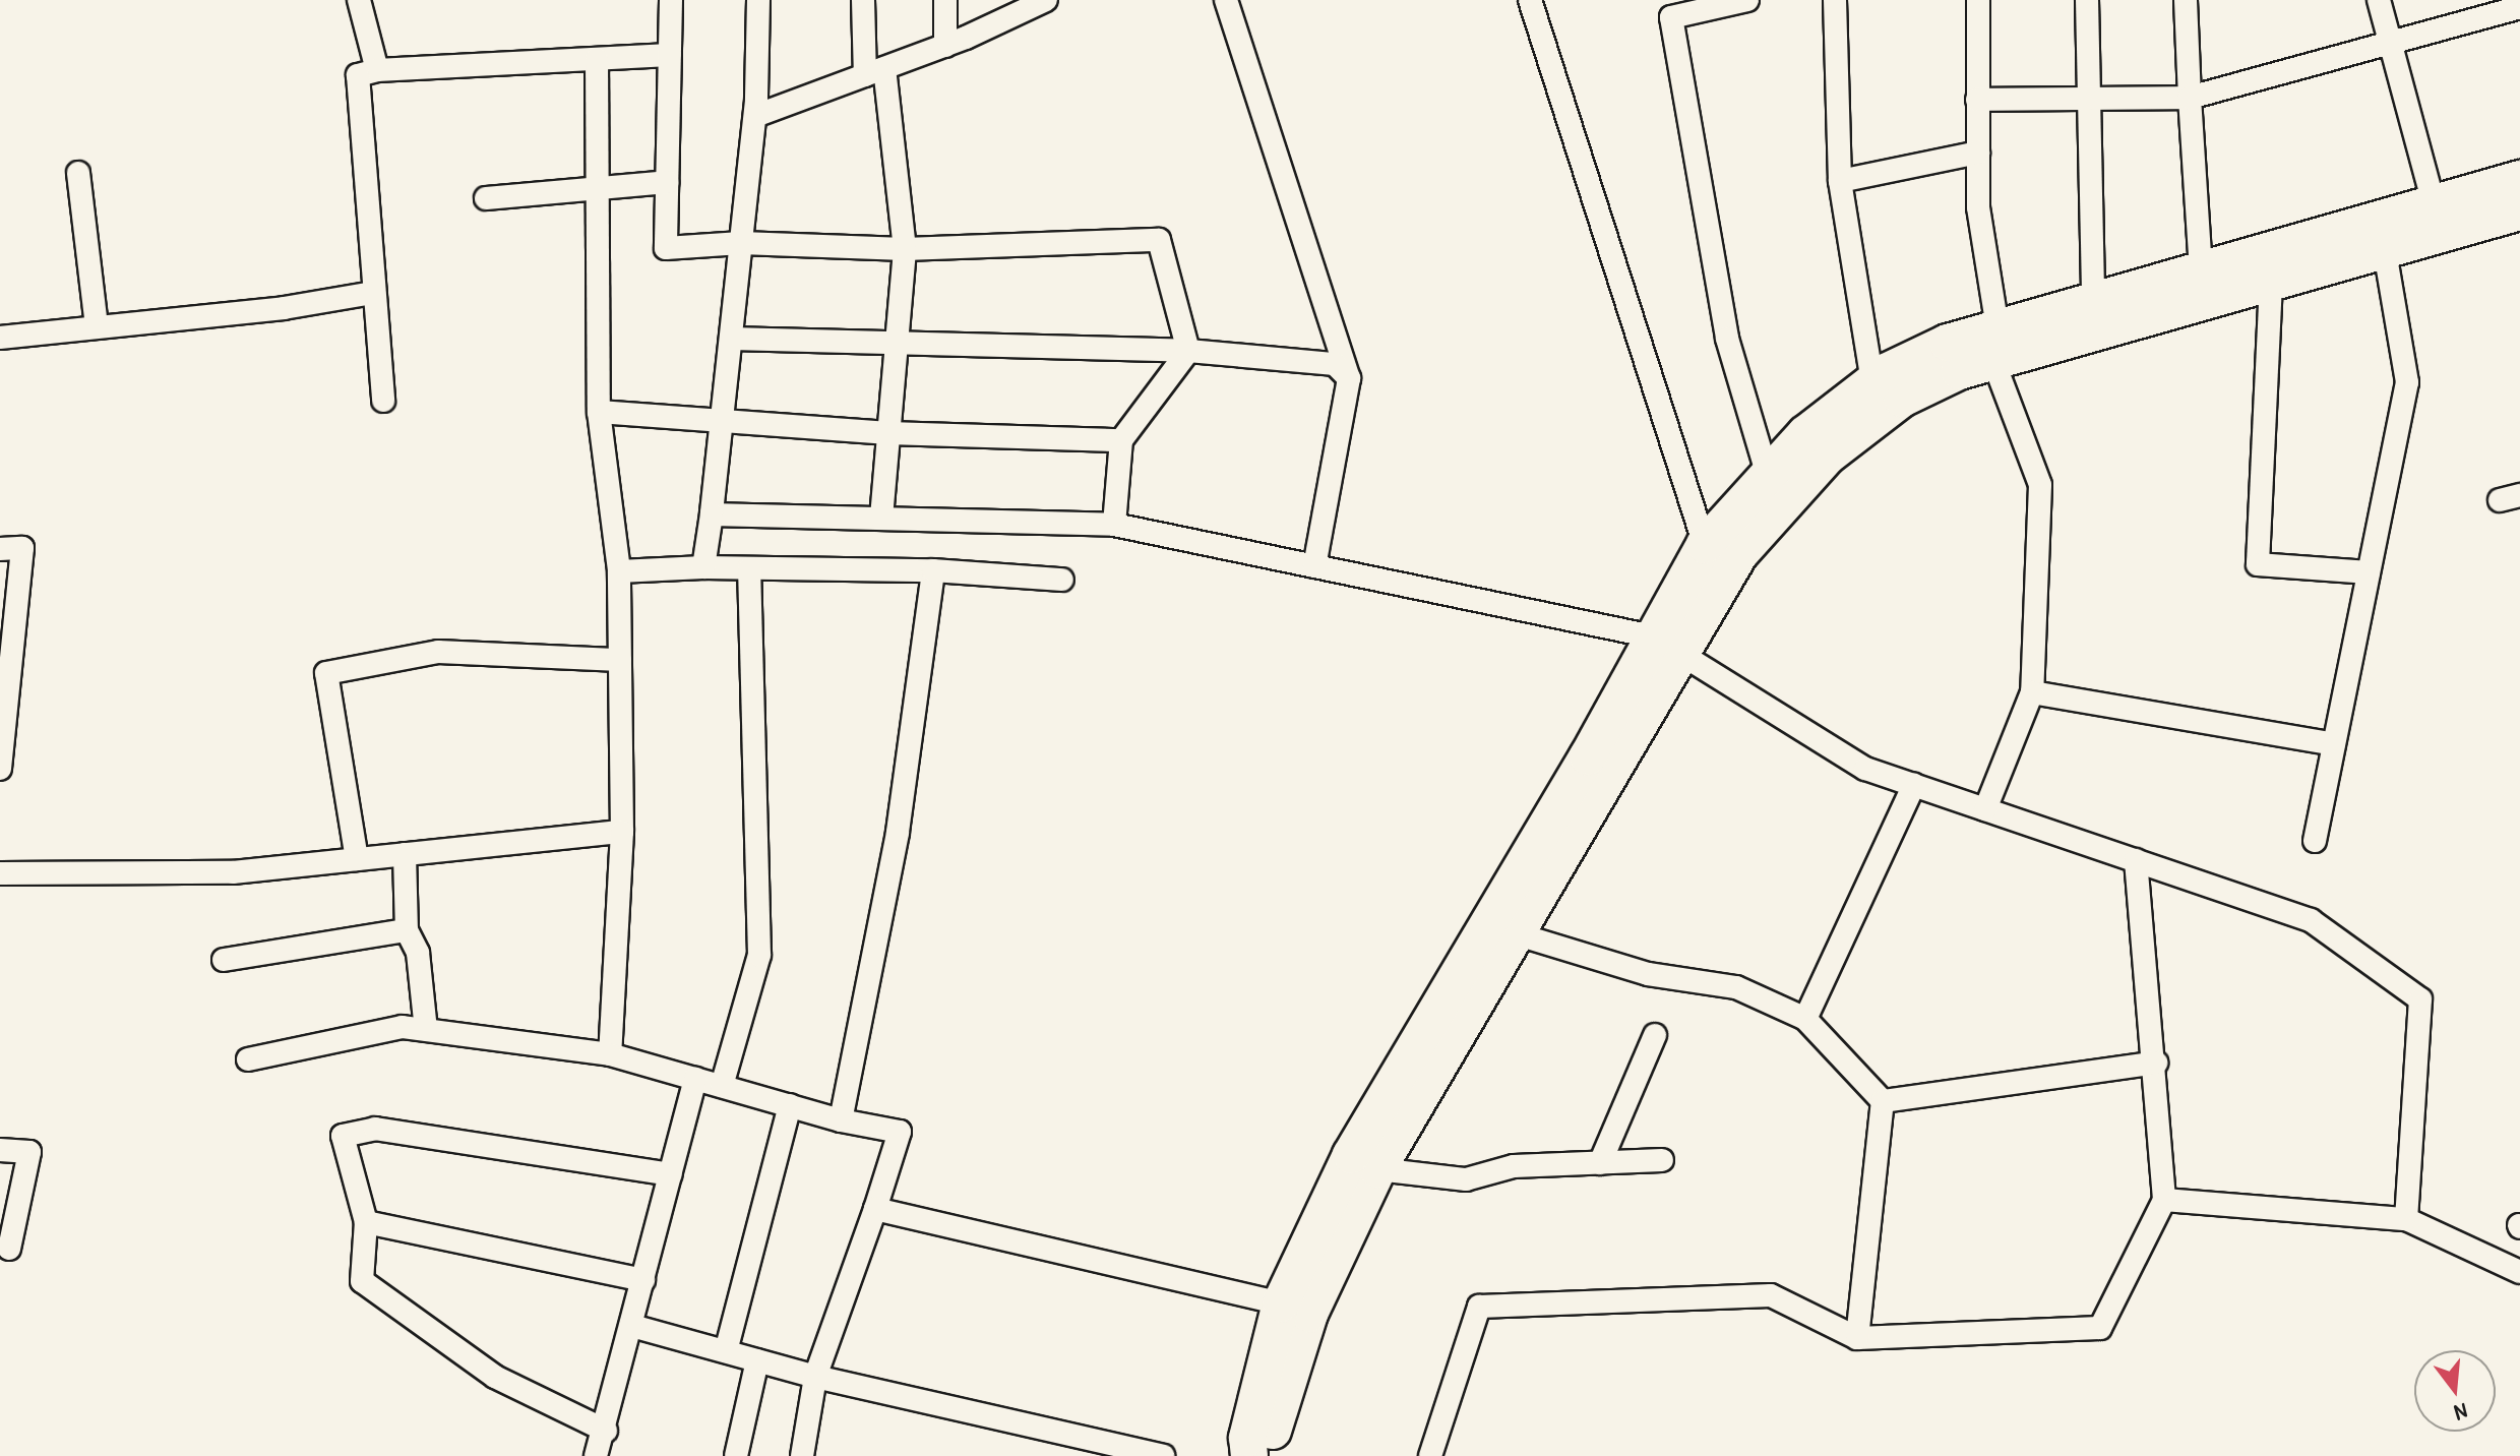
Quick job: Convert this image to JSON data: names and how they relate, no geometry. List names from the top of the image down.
{
  "north": "bottom"
}
